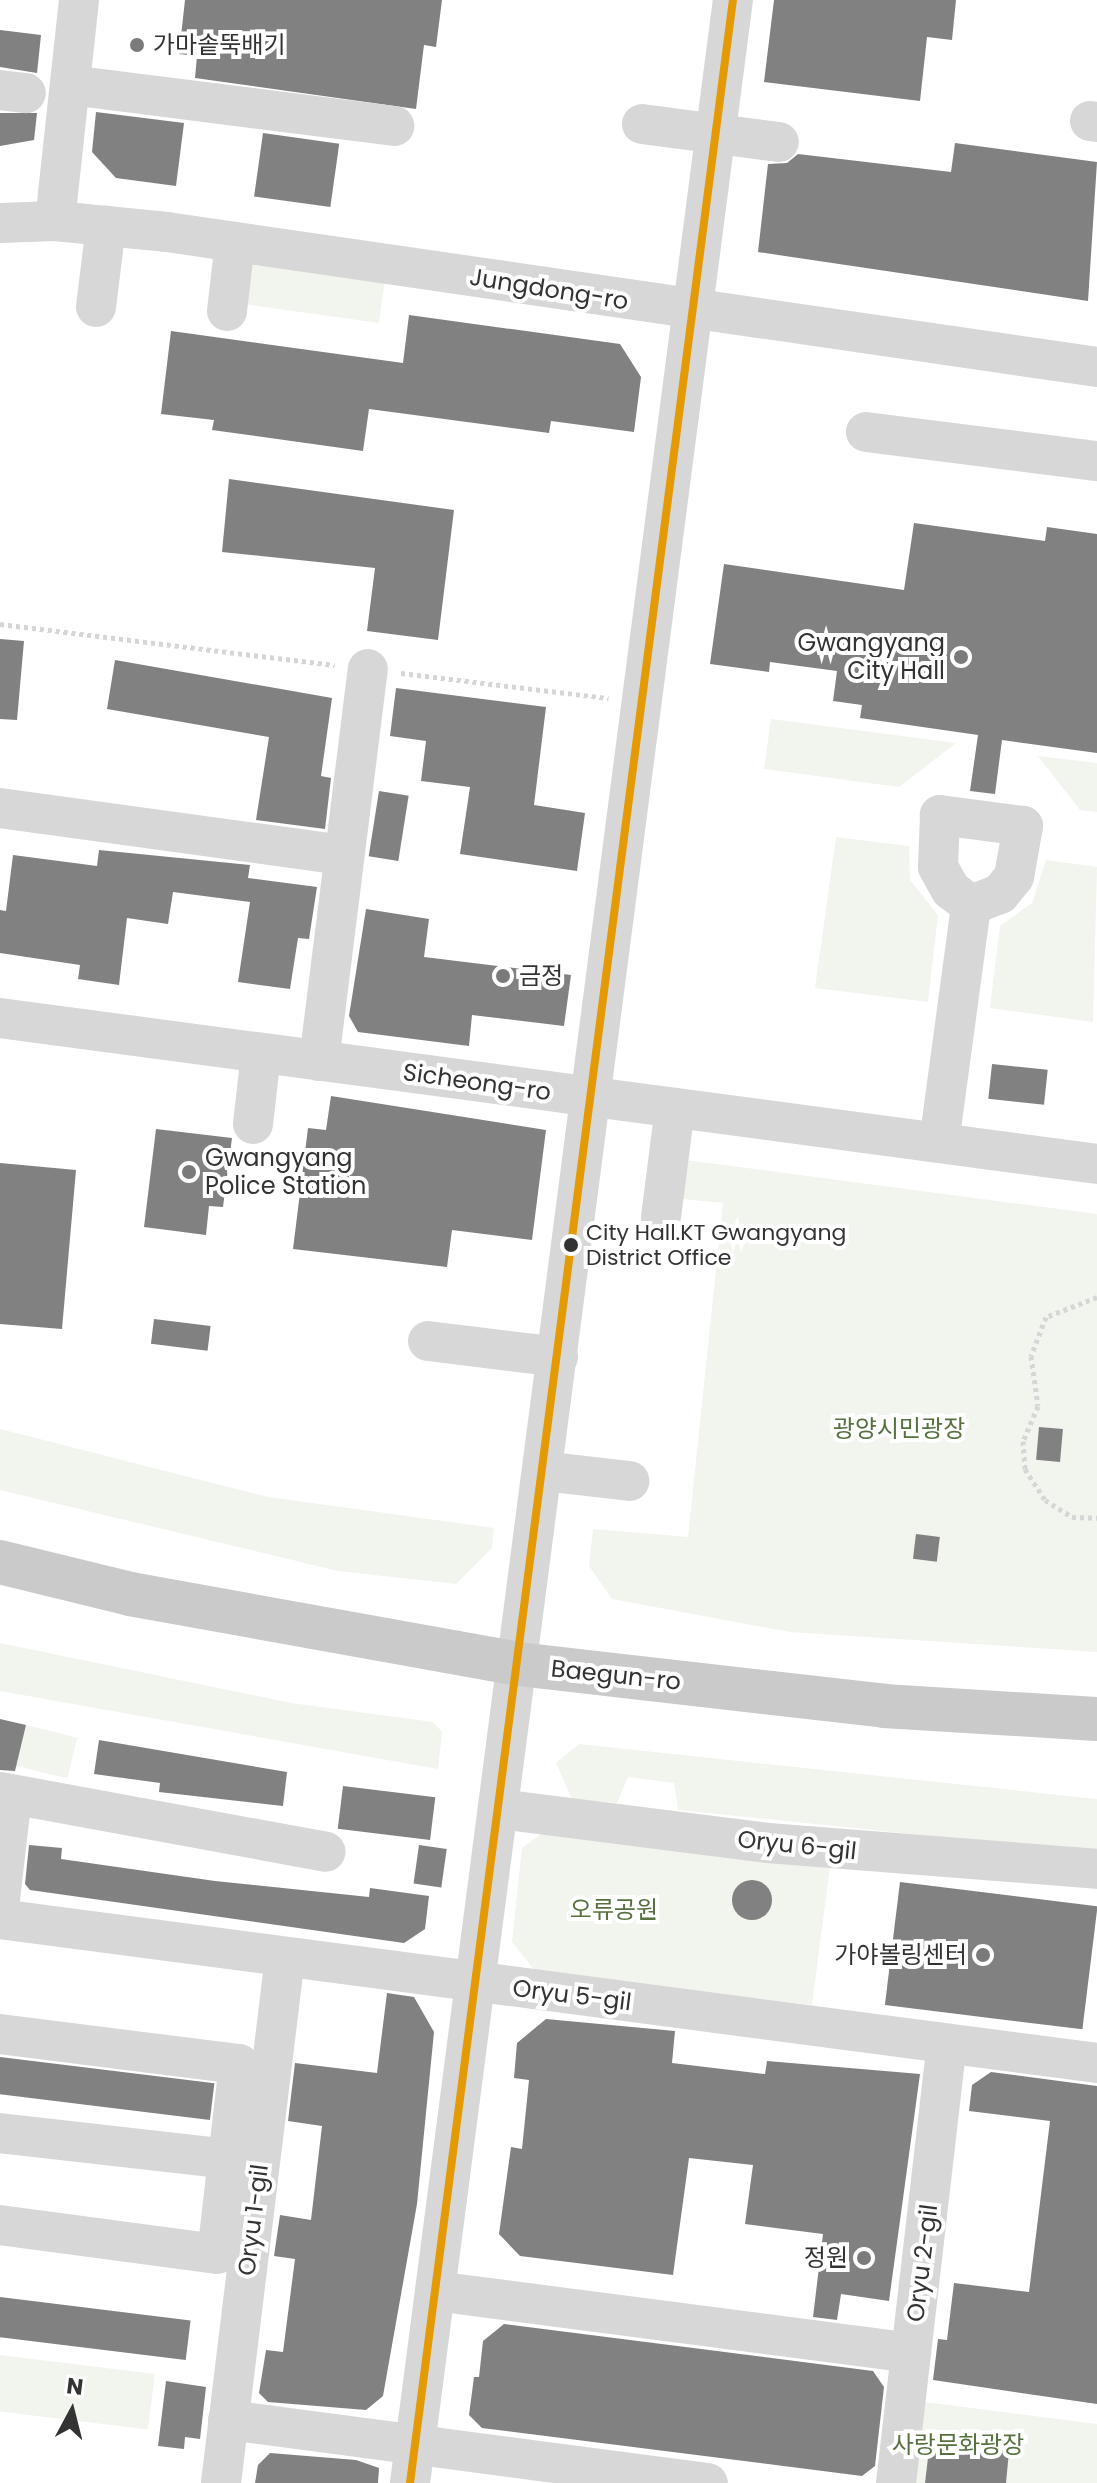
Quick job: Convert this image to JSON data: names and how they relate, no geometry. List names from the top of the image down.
{
  "streets": {
    "main road": ["Baegun-ro"],
    "street": [
      "Jungdong-ro",
      "Sicheong-ro",
      "Oryu 6-gil",
      "Oryu 5-gil",
      "Oryu 1-gil",
      "Oryu 2-gil"
    ]
  },
  "crossings": [
    ["Oryu 5-gil", "Oryu 1-gil"],
    ["Oryu 5-gil", "Oryu 2-gil"]
  ],
  "parks": ["광양시민광장", "오류공원", "사랑문화광장"],
  "places": [
    "가마솥뚝배기",
    "Gwangyang City Hall",
    "금정",
    "Gwangyang Police Station",
    "City Hall.KT Gwangyang District Office",
    "가야볼링센터",
    "정원"
  ],
  "north": "top"
}
